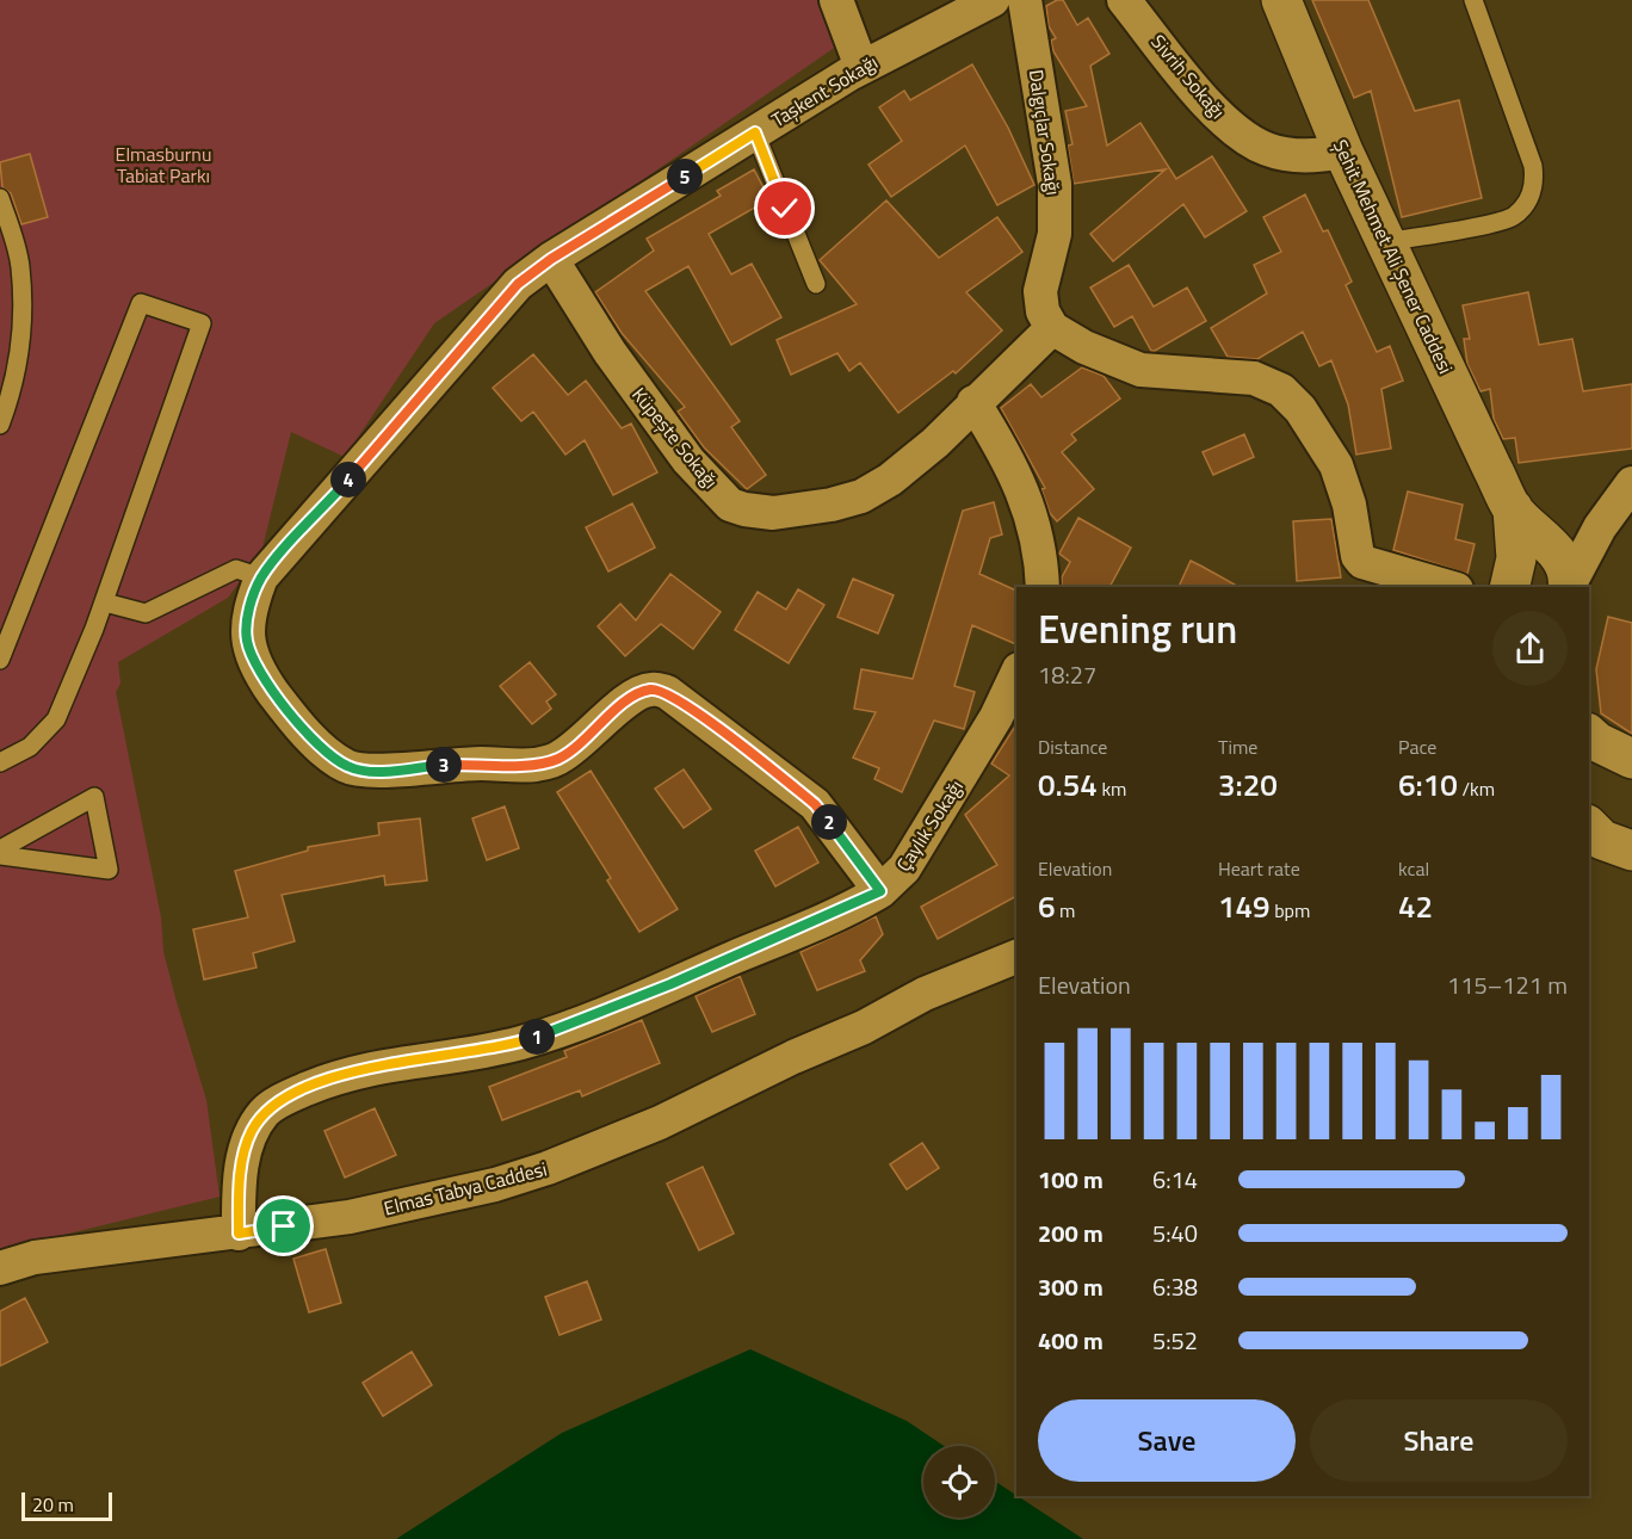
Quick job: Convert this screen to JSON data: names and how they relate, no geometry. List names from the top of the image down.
{
  "streets": {
    "main road": ["Şehit Mehmet Ali Şener Caddesi"],
    "street": [
      "Sivrih Sokağı",
      "Taşkent Sokağı",
      "Dalgıçlar Sokağı",
      "Küpeşte Sokağı",
      "Çaylık Sokağı",
      "Elmas Tabya Caddesi"
    ]
  },
  "crossings": [
    ["Sivrih Sokağı", "Şehit Mehmet Ali Şener Caddesi"],
    ["Taşkent Sokağı", "Küpeşte Sokağı"],
    ["Taşkent Sokağı", "Çaylık Sokağı"],
    ["Dalgıçlar Sokağı", "Küpeşte Sokağı"],
    ["Çaylık Sokağı", "Elmas Tabya Caddesi"]
  ],
  "parks": ["Elmasburnu Tabiat Parkı"],
  "scale_bar": "20 m",
  "page": {
    "pins": [
      "5",
      "4",
      "3",
      "2",
      "1"
    ],
    "heading": ["Evening run", "18:27"],
    "stats": [
      ["Distance", "0.54 km"],
      ["Time", "3:20"],
      ["Pace", "6:10 /km"],
      ["Elevation", "6 m"],
      ["Heart rate", "149 bpm"],
      ["kcal", "42"]
    ],
    "chart": ["Elevation", "115–121 m"],
    "list": [
      {
        "name": "100 m",
        "note": "6:14"
      },
      {
        "name": "200 m",
        "note": "5:40"
      },
      {
        "name": "300 m",
        "note": "6:38"
      },
      {
        "name": "400 m",
        "note": "5:52"
      }
    ],
    "buttons": ["Save", "Share"],
    "scale": "20 m"
  }
}
